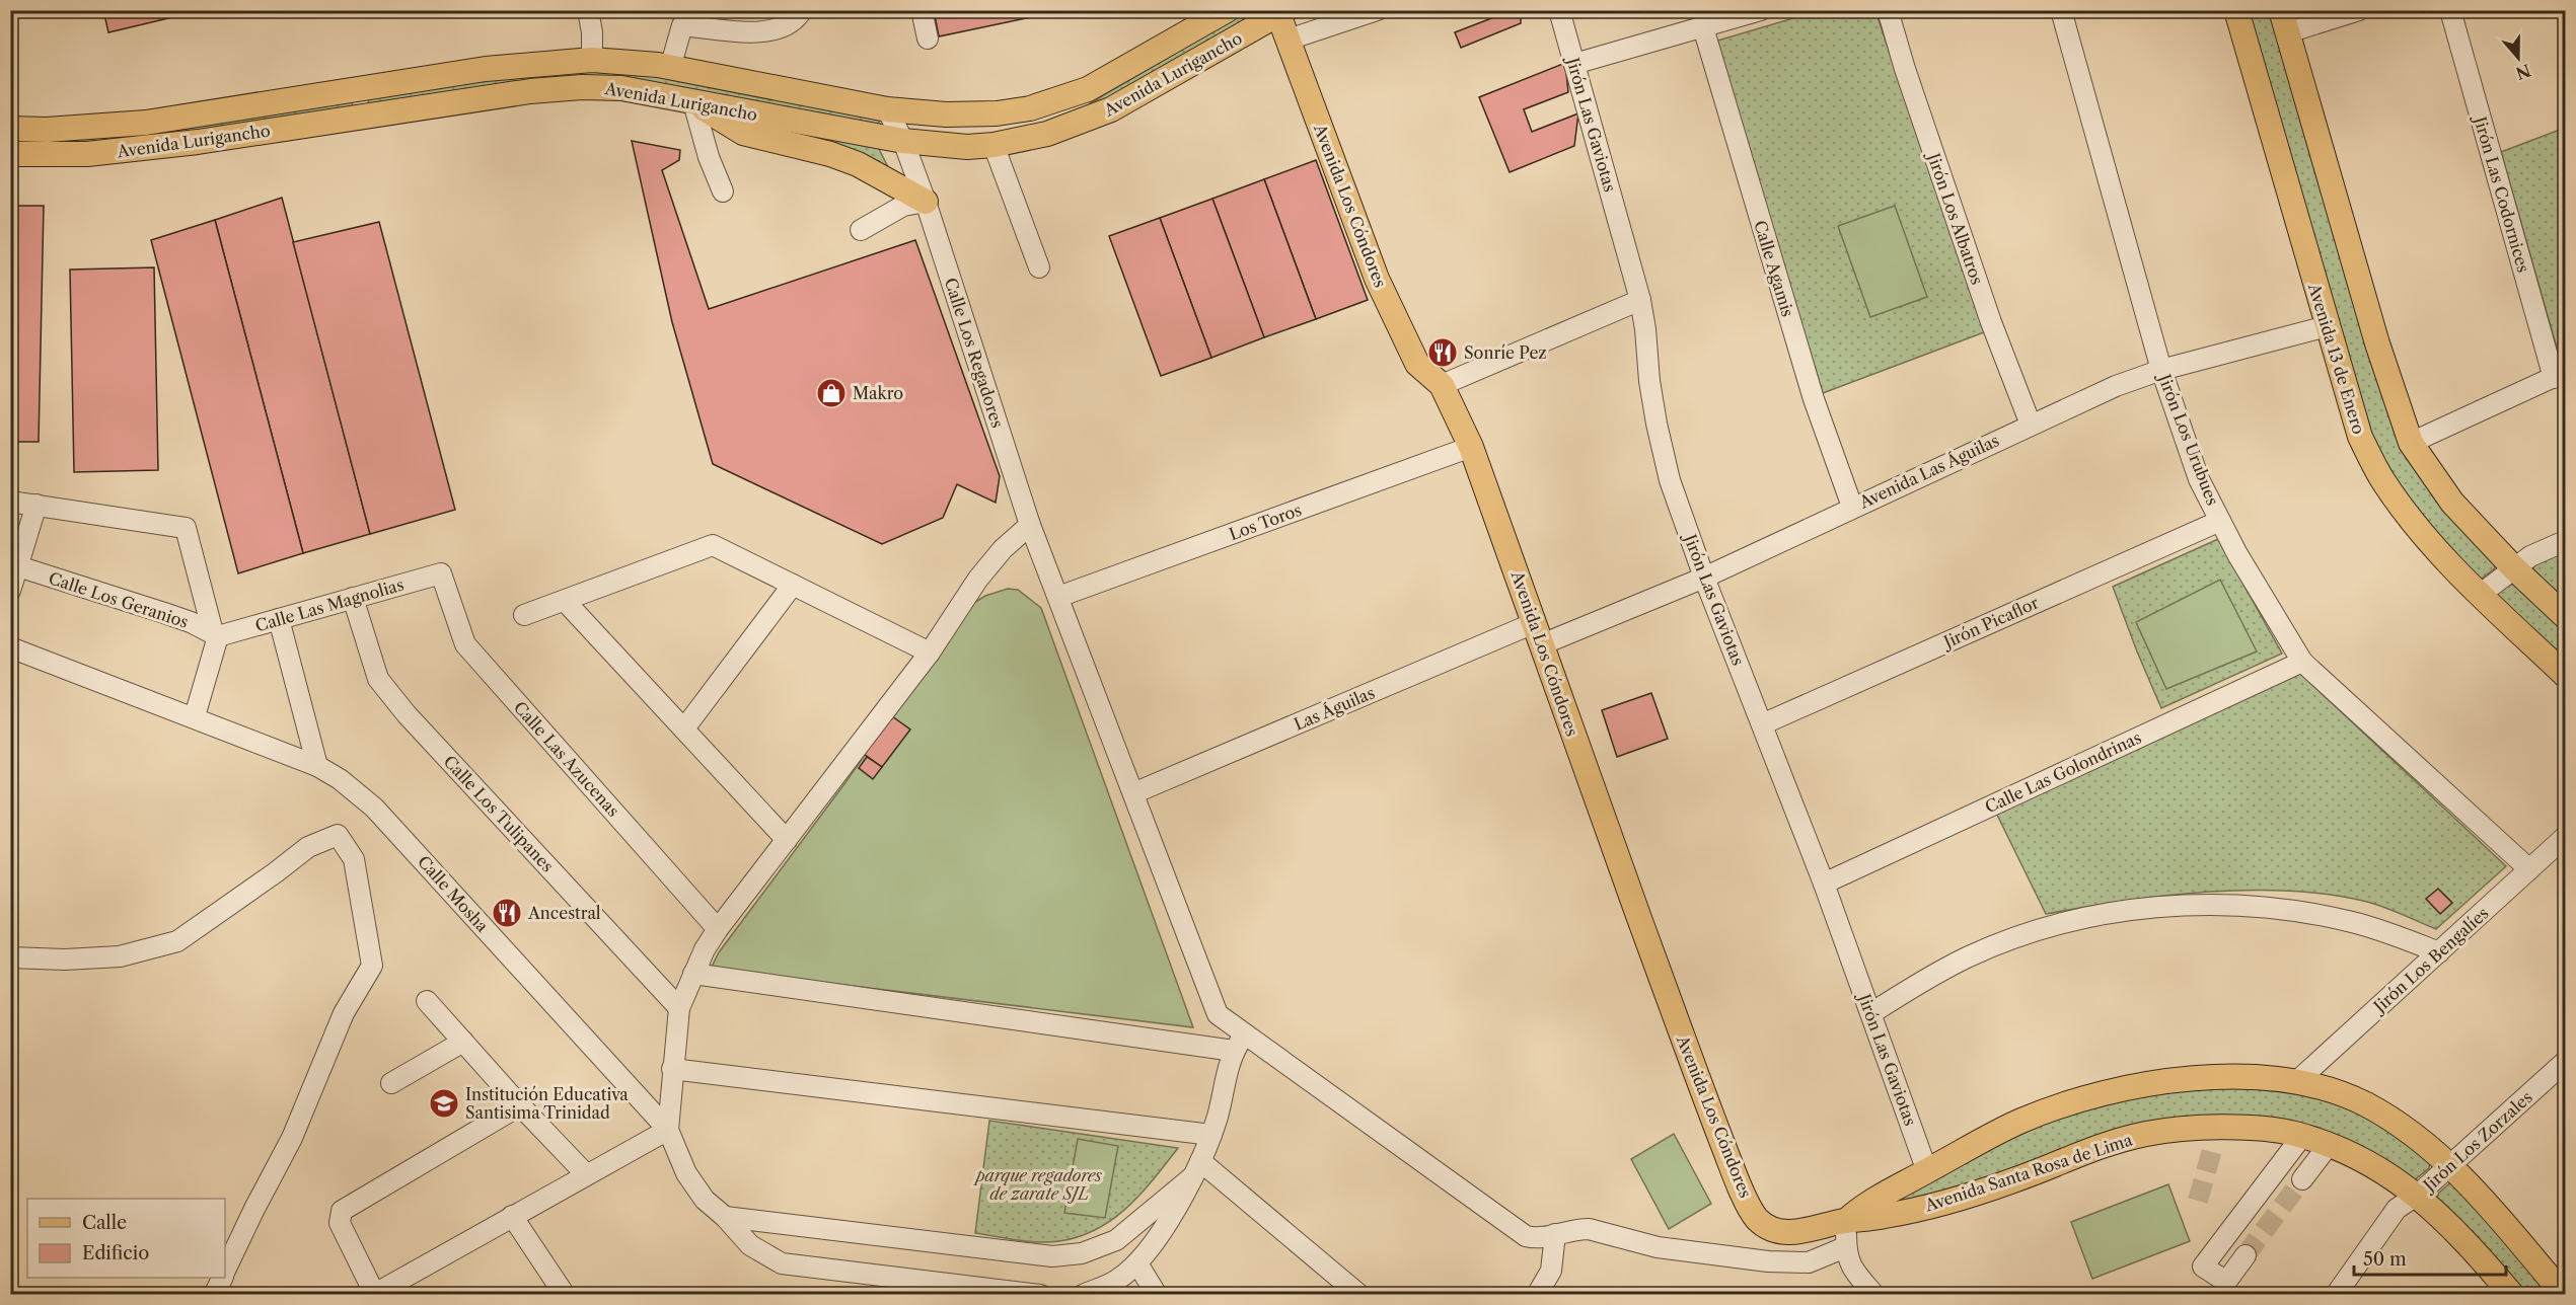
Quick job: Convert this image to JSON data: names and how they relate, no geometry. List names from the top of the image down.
{
  "streets": {
    "main road": [
      "Avenida Lurigancho",
      "Avenida Los Cóndores",
      "Avenida 13 de Enero",
      "Avenida Santa Rosa de Lima"
    ],
    "street": [
      "Jirón Las Gaviotas",
      "Jirón Las Codornices",
      "Jirón Los Albatros",
      "Calle Agamis",
      "Calle Los Regadores",
      "Jirón Los Urubues",
      "Avenida Las Águilas",
      "Los Toros",
      "Calle Los Geranios",
      "Calle Las Magnolias",
      "Jirón Picaflor",
      "Las Águilas",
      "Calle Las Azucenas",
      "Calle Las Golondrinas",
      "Calle Los Tulipanes",
      "Calle Mosha",
      "Jirón Los Bengalíes",
      "Jirón Los Zorzales"
    ]
  },
  "crossings": [
    ["Avenida Lurigancho", "Avenida Los Cóndores"],
    ["Avenida Lurigancho", "Calle Los Regadores"],
    ["Jirón Las Gaviotas", "Avenida Las Águilas"],
    ["Jirón Las Gaviotas", "Jirón Picaflor"],
    ["Jirón Las Gaviotas", "Calle Las Golondrinas"],
    ["Jirón Las Gaviotas", "Avenida Santa Rosa de Lima"],
    ["Avenida Los Cóndores", "Avenida Las Águilas"],
    ["Avenida Los Cóndores", "Los Toros"],
    ["Avenida Los Cóndores", "Las Águilas"],
    ["Avenida Los Cóndores", "Avenida Santa Rosa de Lima"],
    ["Jirón Los Albatros", "Avenida Las Águilas"],
    ["Calle Agamis", "Avenida Las Águilas"],
    ["Calle Los Regadores", "Los Toros"],
    ["Calle Los Regadores", "Las Águilas"],
    ["Avenida 13 de Enero", "Avenida Las Águilas"],
    ["Jirón Los Urubues", "Avenida Las Águilas"],
    ["Jirón Los Urubues", "Jirón Picaflor"],
    ["Jirón Los Urubues", "Calle Las Golondrinas"],
    ["Jirón Los Urubues", "Jirón Los Bengalíes"],
    ["Avenida Las Águilas", "Las Águilas"],
    ["Calle Los Geranios", "Calle Las Magnolias"],
    ["Calle Las Magnolias", "Calle Las Azucenas"],
    ["Calle Las Magnolias", "Calle Los Tulipanes"],
    ["Jirón Los Bengalíes", "Avenida Santa Rosa de Lima"],
    ["Jirón Los Zorzales", "Avenida Santa Rosa de Lima"]
  ],
  "parks": ["parque regadores de zarate SJL"],
  "places": {
    "restaurant": ["Sonríe Pez", "Ancestral"],
    "shop": ["Makro"],
    "school or university": ["Institución Educativa Santisima Trinidad"]
  },
  "legend": ["Calle", "Edificio"],
  "scale_bar": "50 m",
  "north": "bottom"
}
